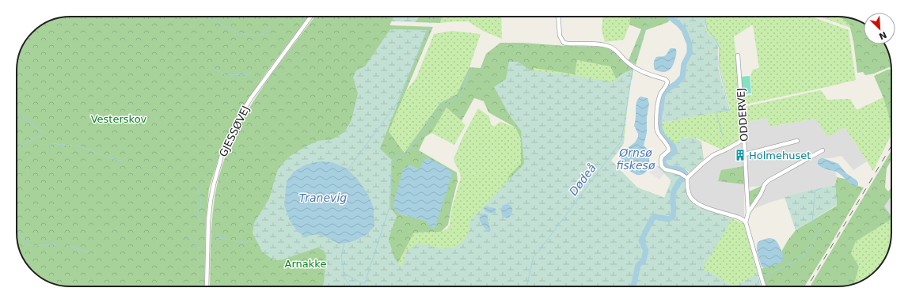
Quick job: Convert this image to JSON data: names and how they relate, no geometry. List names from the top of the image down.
{
  "streets": {
    "street": ["ODDERVEJ", "GJESSØVEJ"]
  },
  "water": ["Ørnsø fiskesø", "Dødeå", "Tranevig"],
  "parks": ["Vesterskov", "Arnakke"],
  "places": {
    "building": ["Holmehuset"]
  },
  "north": "bottom right"
}
